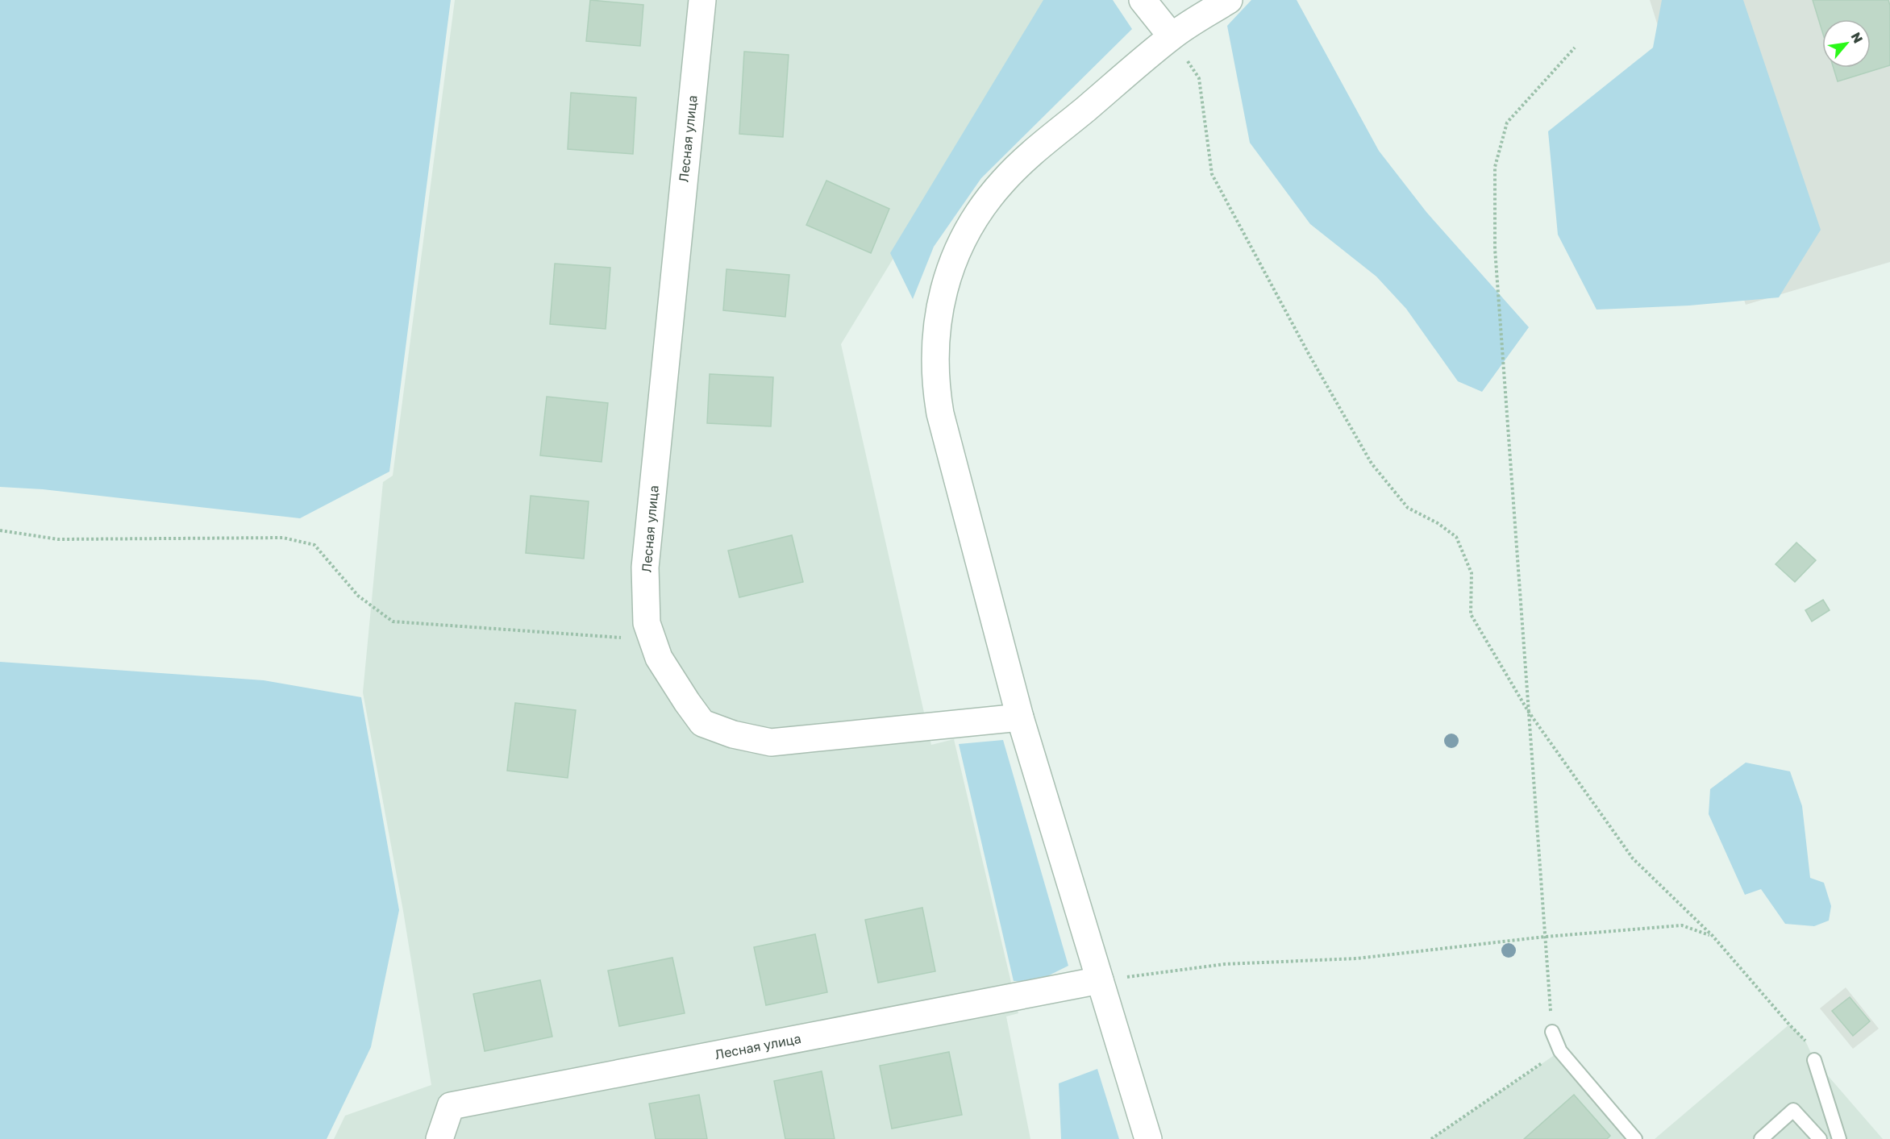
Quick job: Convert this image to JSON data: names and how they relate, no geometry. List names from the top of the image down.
{
  "streets": {
    "street": ["Лесная улица"]
  },
  "north": "top right"
}
